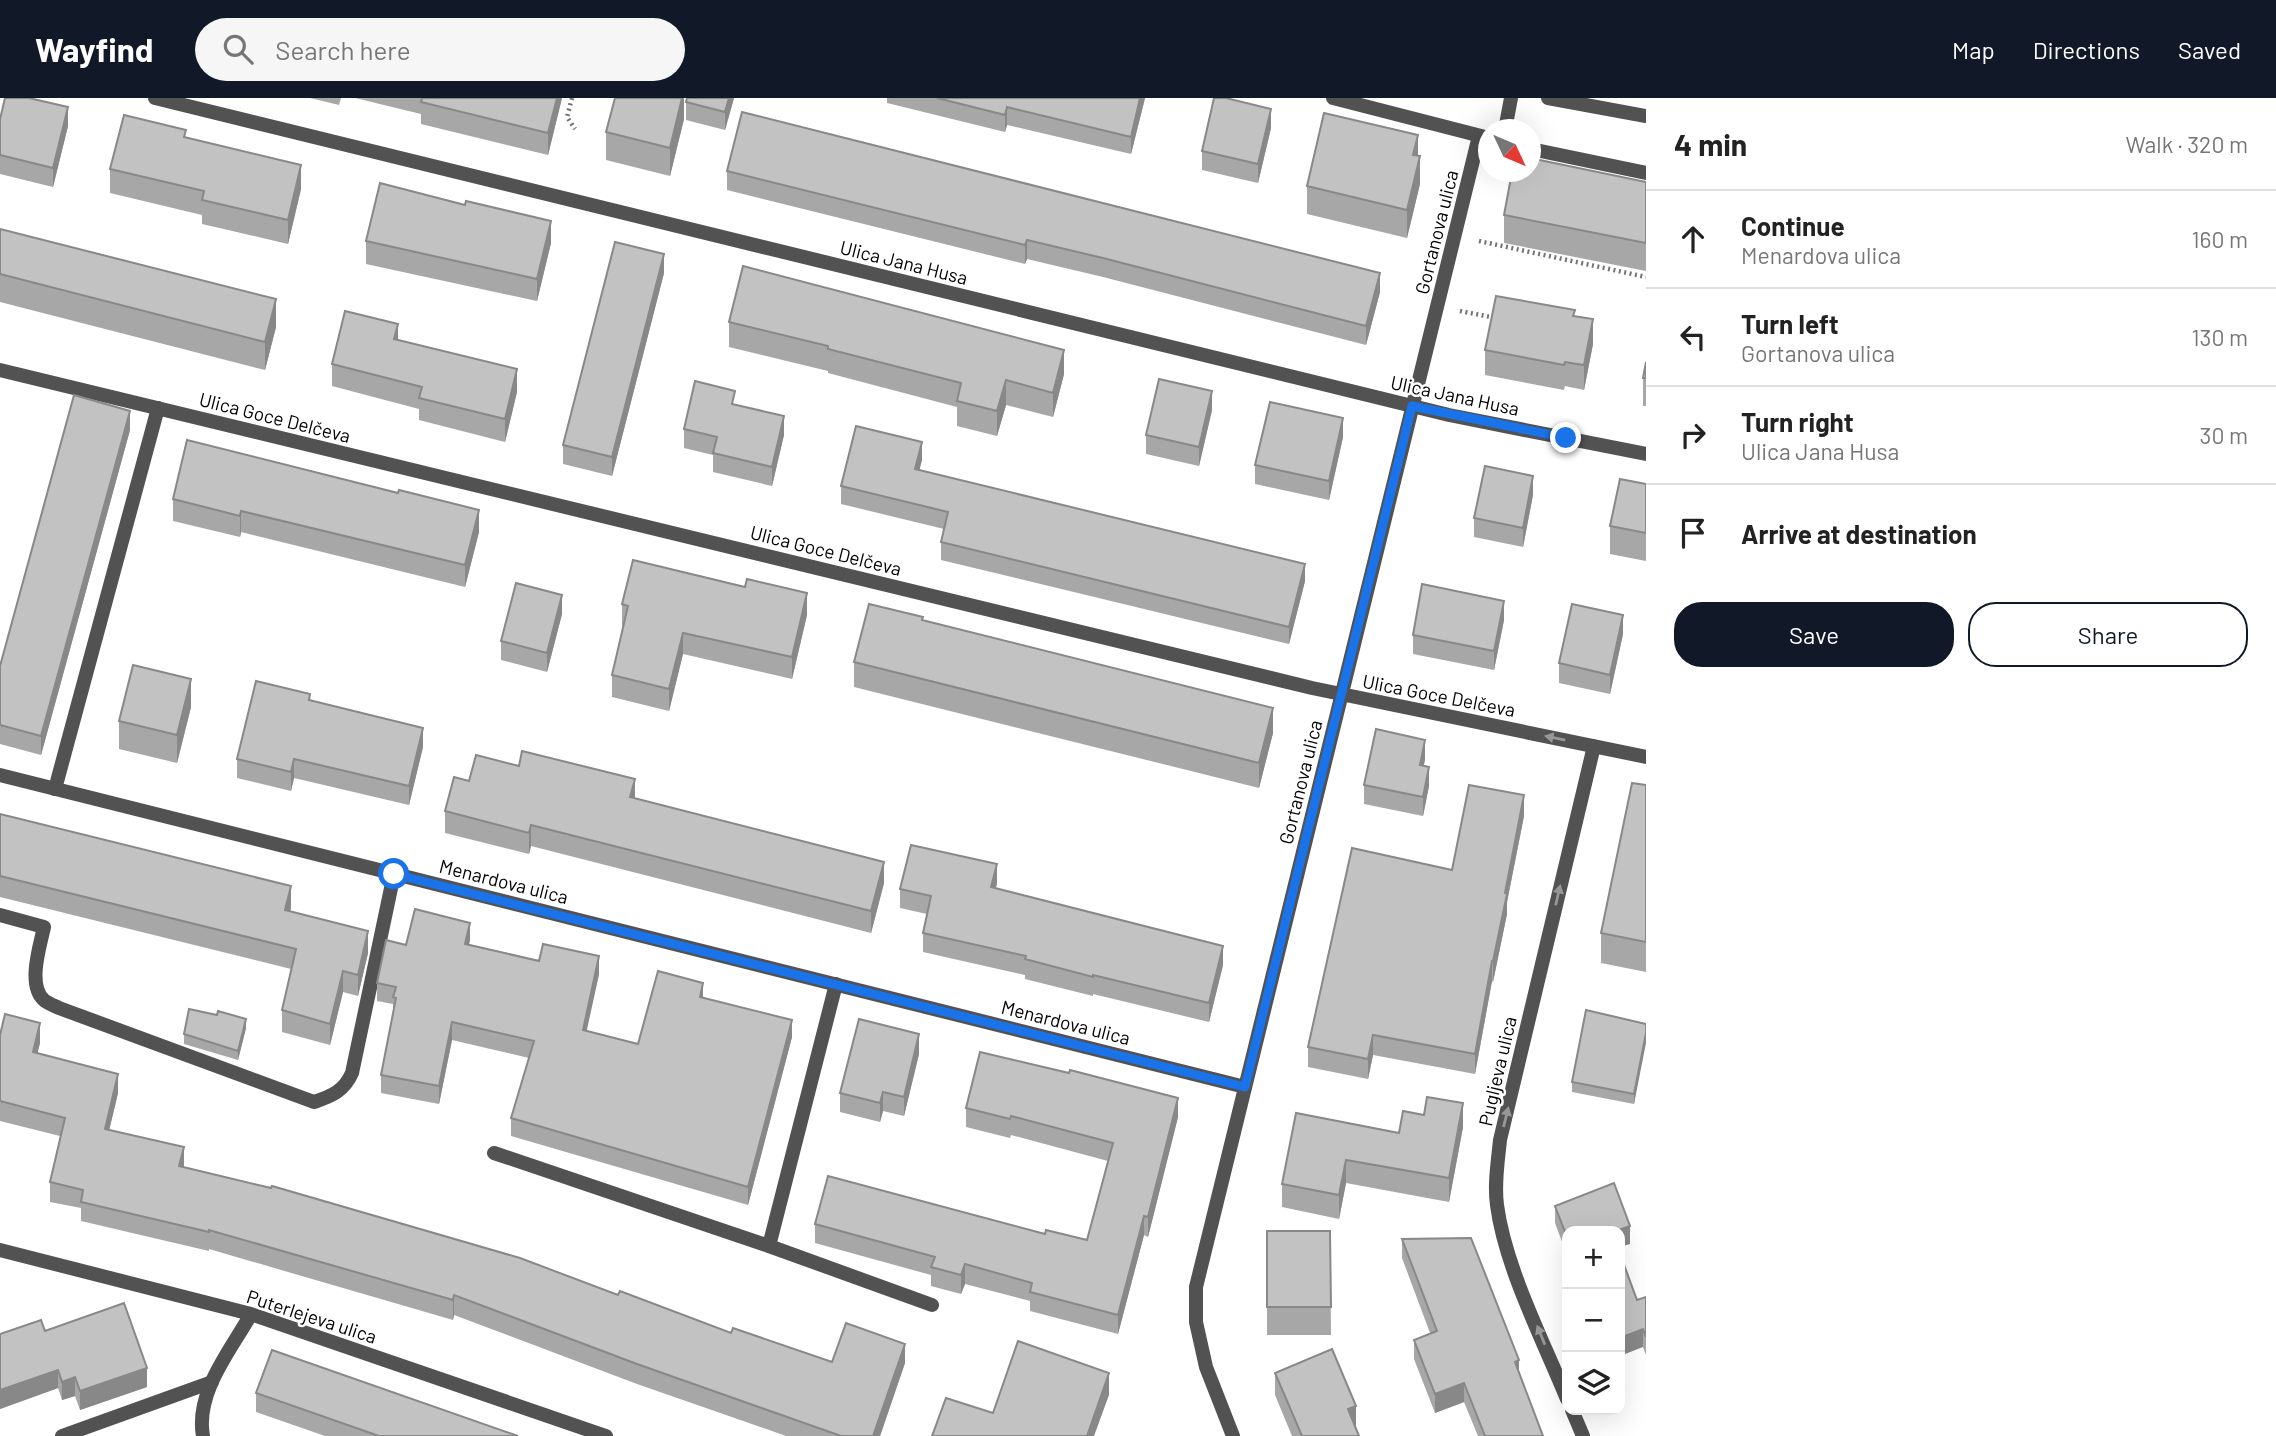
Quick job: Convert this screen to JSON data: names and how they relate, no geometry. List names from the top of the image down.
{
  "streets": {
    "street": [
      "Gortanova ulica",
      "Ulica Jana Husa",
      "Ulica Goce Delčeva",
      "Menardova ulica",
      "Pugljeva ulica",
      "Puterlejeva ulica"
    ]
  },
  "crossings": [
    ["Gortanova ulica", "Ulica Jana Husa"],
    ["Gortanova ulica", "Ulica Goce Delčeva"],
    ["Gortanova ulica", "Menardova ulica"],
    ["Ulica Goce Delčeva", "Pugljeva ulica"]
  ],
  "one_way": ["Pugljeva ulica"],
  "north": "bottom right",
  "page": {
    "header": "Wayfind",
    "search": "Search here",
    "nav": ["Map", "Directions", "Saved"],
    "heading": ["4 min", "Walk · 320 m"],
    "list": [
      ["Continue", "Menardova ulica", "160 m"],
      ["Turn left", "Gortanova ulica", "130 m"],
      ["Turn right", "Ulica Jana Husa", "30 m"],
      "Arrive at destination"
    ],
    "buttons": ["Save", "Share"],
    "map_buttons": ["+", "−"]
  }
}
